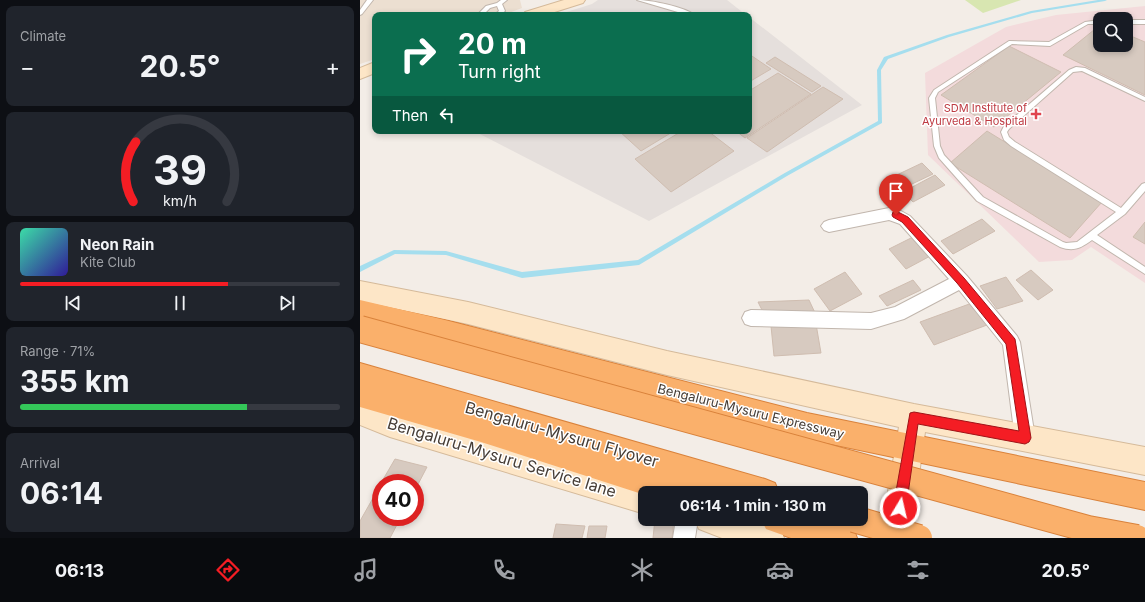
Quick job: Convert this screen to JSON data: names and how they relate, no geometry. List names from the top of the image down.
{
  "streets": {
    "highway": ["Bengaluru-Mysuru Expressway", "Bengaluru-Mysuru Flyover"],
    "street": ["Bengaluru-Mysuru Service lane"]
  },
  "places": {
    "health": ["SDM Institute of Ayurveda & Hospital"]
  },
  "page": {
    "tile": [
      "Climate",
      ["Range · 71%", "355 km"],
      ["Arrival", "06:14"]
    ],
    "turn": ["20 m", "Turn right"],
    "heat": ["−", "20.5°", "+"],
    "then": "Then",
    "song": ["Neon Rain", "Kite Club"],
    "limit": "40",
    "trip": "06:14 · 1 min · 130 m",
    "tabs": ["06:13", "20.5°"],
    "gauge": ["39", "km/h"]
  }
}
